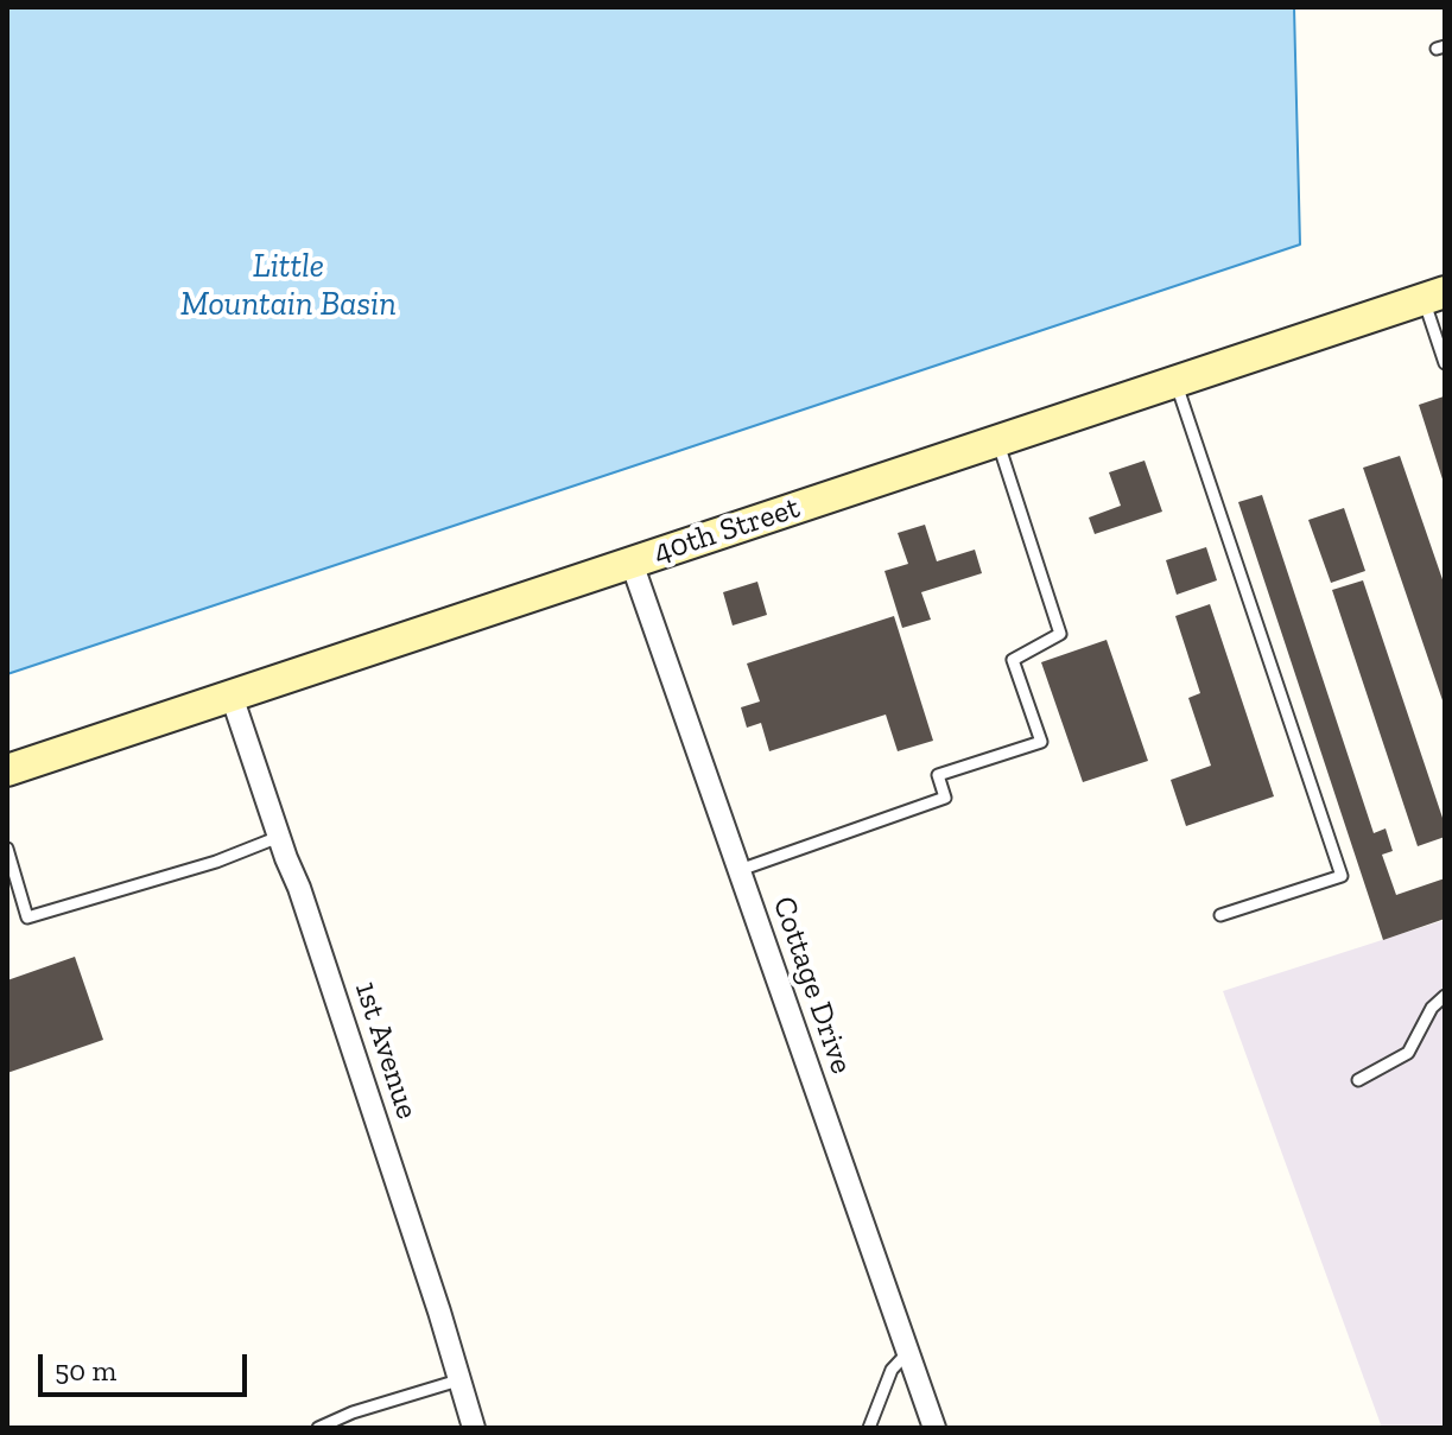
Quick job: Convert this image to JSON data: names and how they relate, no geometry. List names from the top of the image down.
{
  "streets": {
    "main road": ["40th Street"],
    "street": ["Cottage Drive", "1st Avenue"]
  },
  "crossings": [
    ["40th Street", "Cottage Drive"],
    ["40th Street", "1st Avenue"]
  ],
  "water": ["Little Mountain Basin"],
  "scale_bar": "50 m"
}
